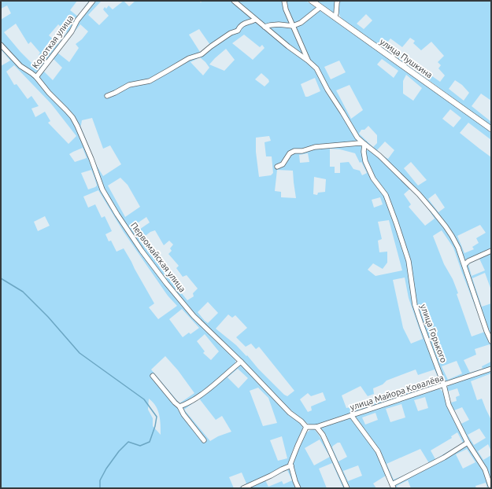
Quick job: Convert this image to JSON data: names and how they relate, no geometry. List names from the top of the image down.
{
  "streets": {
    "street": [
      "Короткая улица",
      "улица Пушкина",
      "Первомайская улица",
      "улица Горького",
      "улица Майора Ковалёва"
    ]
  },
  "crossings": [
    ["Короткая улица", "Первомайская улица"],
    ["Первомайская улица", "улица Майора Ковалёва"],
    ["улица Горького", "улица Майора Ковалёва"]
  ]
}
